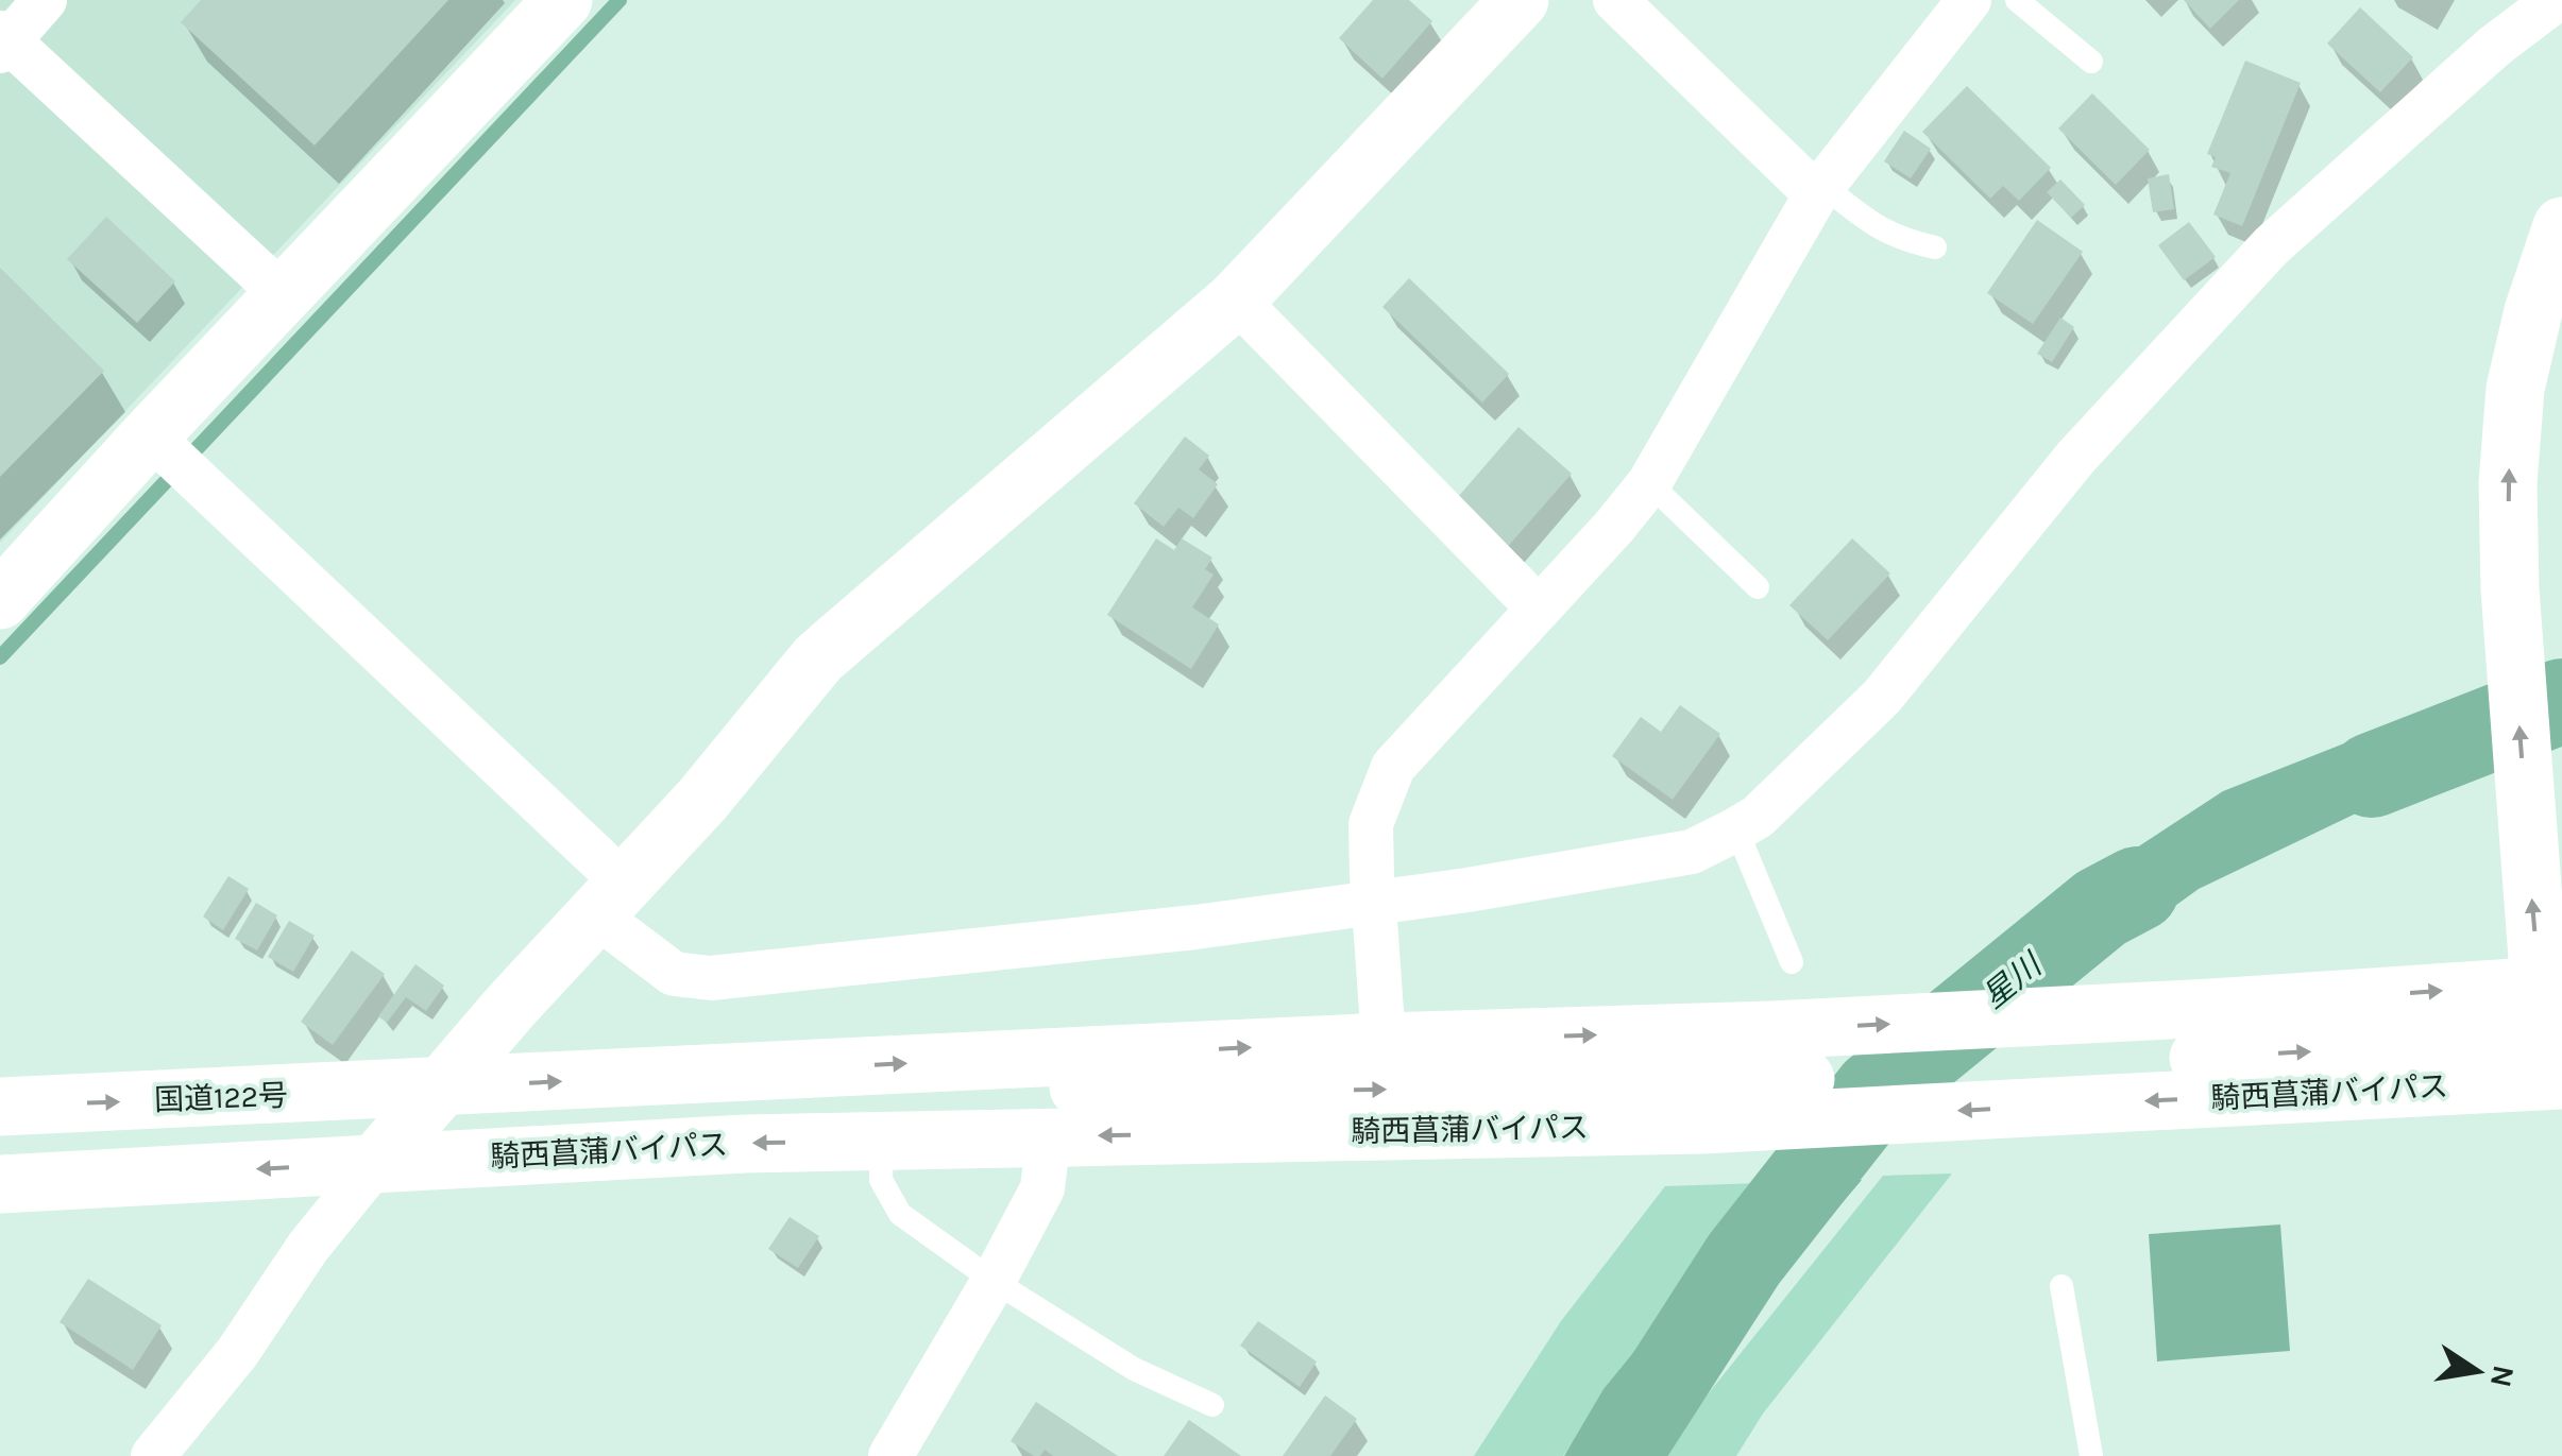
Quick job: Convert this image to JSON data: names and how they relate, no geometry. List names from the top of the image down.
{
  "streets": {
    "main road": ["騎西菖蒲バイパス", "国道122号"]
  },
  "water": ["星川"],
  "north": "right"
}
